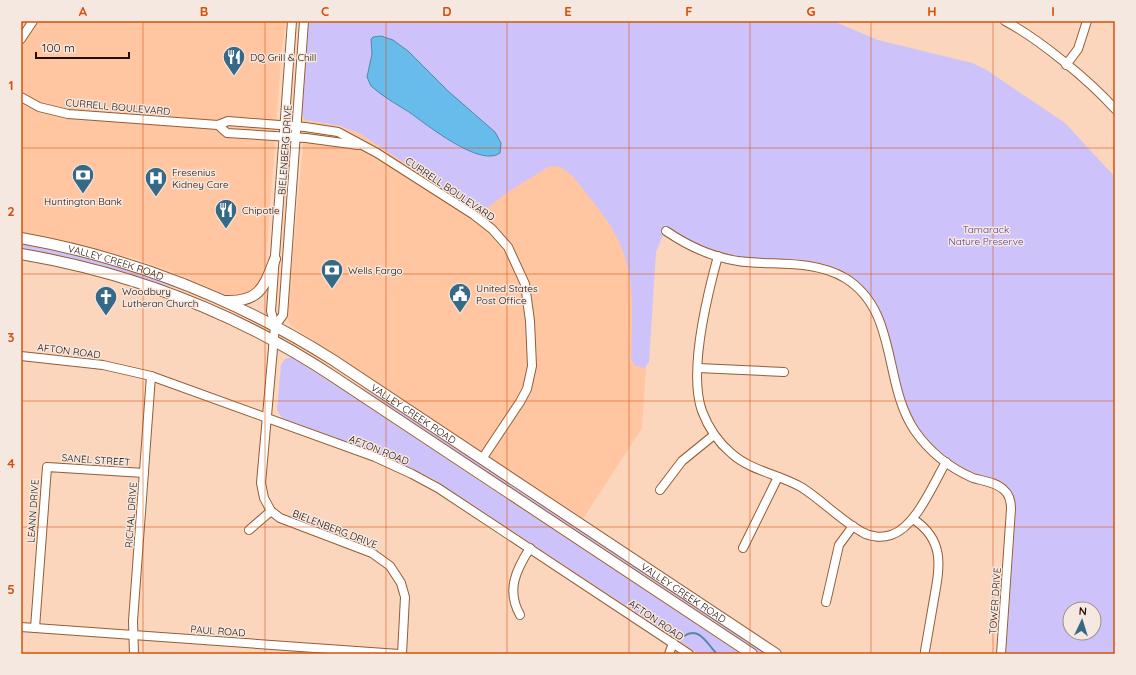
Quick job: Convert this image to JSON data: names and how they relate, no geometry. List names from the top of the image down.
{
  "streets": {
    "main road": ["VALLEY CREEK ROAD"],
    "street": [
      "CURRELL BOULEVARD",
      "BIELENBERG DRIVE",
      "AFTON ROAD",
      "SANEL STREET",
      "LEANN DRIVE",
      "RICHAL DRIVE",
      "TOWER DRIVE",
      "PAUL ROAD"
    ]
  },
  "crossings": [
    ["CURRELL BOULEVARD", "BIELENBERG DRIVE"],
    ["CURRELL BOULEVARD", "VALLEY CREEK ROAD"],
    ["BIELENBERG DRIVE", "VALLEY CREEK ROAD"],
    ["BIELENBERG DRIVE", "AFTON ROAD"],
    ["BIELENBERG DRIVE", "PAUL ROAD"],
    ["AFTON ROAD", "RICHAL DRIVE"],
    ["SANEL STREET", "LEANN DRIVE"],
    ["SANEL STREET", "RICHAL DRIVE"],
    ["LEANN DRIVE", "PAUL ROAD"],
    ["RICHAL DRIVE", "PAUL ROAD"]
  ],
  "parks": ["Tamarack Nature Preserve"],
  "places": {
    "restaurant": ["DQ Grill & Chill", "Chipotle"],
    "bank": ["Huntington Bank", "Wells Fargo"],
    "hospital": ["Fresenius Kidney Care"],
    "public building": ["United States Post Office"],
    "church": ["Woodbury Lutheran Church"]
  },
  "scale_bar": "100 m",
  "north": "top",
  "grid": {
    "columns": [
      "A",
      "B",
      "C",
      "D",
      "E",
      "F",
      "G",
      "H",
      "I"
    ],
    "rows": [
      "1",
      "2",
      "3",
      "4",
      "5"
    ]
  }
}
